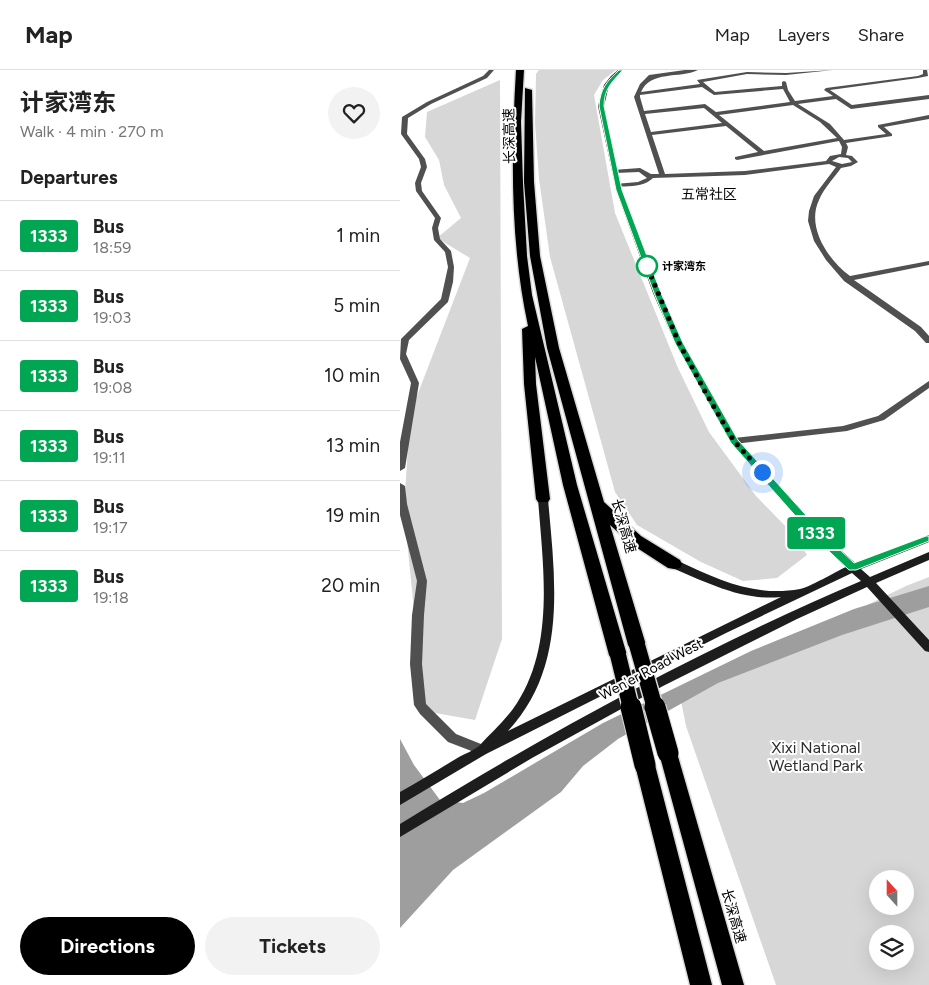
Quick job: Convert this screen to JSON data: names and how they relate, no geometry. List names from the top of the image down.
{
  "streets": {
    "highway": ["长深高速"],
    "street": ["Wen'er Road West"]
  },
  "districts": ["五常社区"],
  "parks": ["Xixi National Wetland Park"],
  "places": ["计家湾东"],
  "lines": ["bus line 1333"],
  "north": "top",
  "page": {
    "header": "Map",
    "nav": ["Map", "Layers", "Share"],
    "heading": [
      ["计家湾东", "Walk · 4 min · 270 m"],
      "Departures"
    ],
    "on_map": "1333",
    "list": [
      {
        "mark": "1333",
        "name": "Bus",
        "note": "18:59",
        "value": "1 min"
      },
      {
        "mark": "1333",
        "name": "Bus",
        "note": "19:03",
        "value": "5 min"
      },
      {
        "mark": "1333",
        "name": "Bus",
        "note": "19:08",
        "value": "10 min"
      },
      {
        "mark": "1333",
        "name": "Bus",
        "note": "19:11",
        "value": "13 min"
      },
      {
        "mark": "1333",
        "name": "Bus",
        "note": "19:17",
        "value": "19 min"
      },
      {
        "mark": "1333",
        "name": "Bus",
        "note": "19:18",
        "value": "20 min"
      }
    ],
    "buttons": ["Directions", "Tickets"]
  }
}
